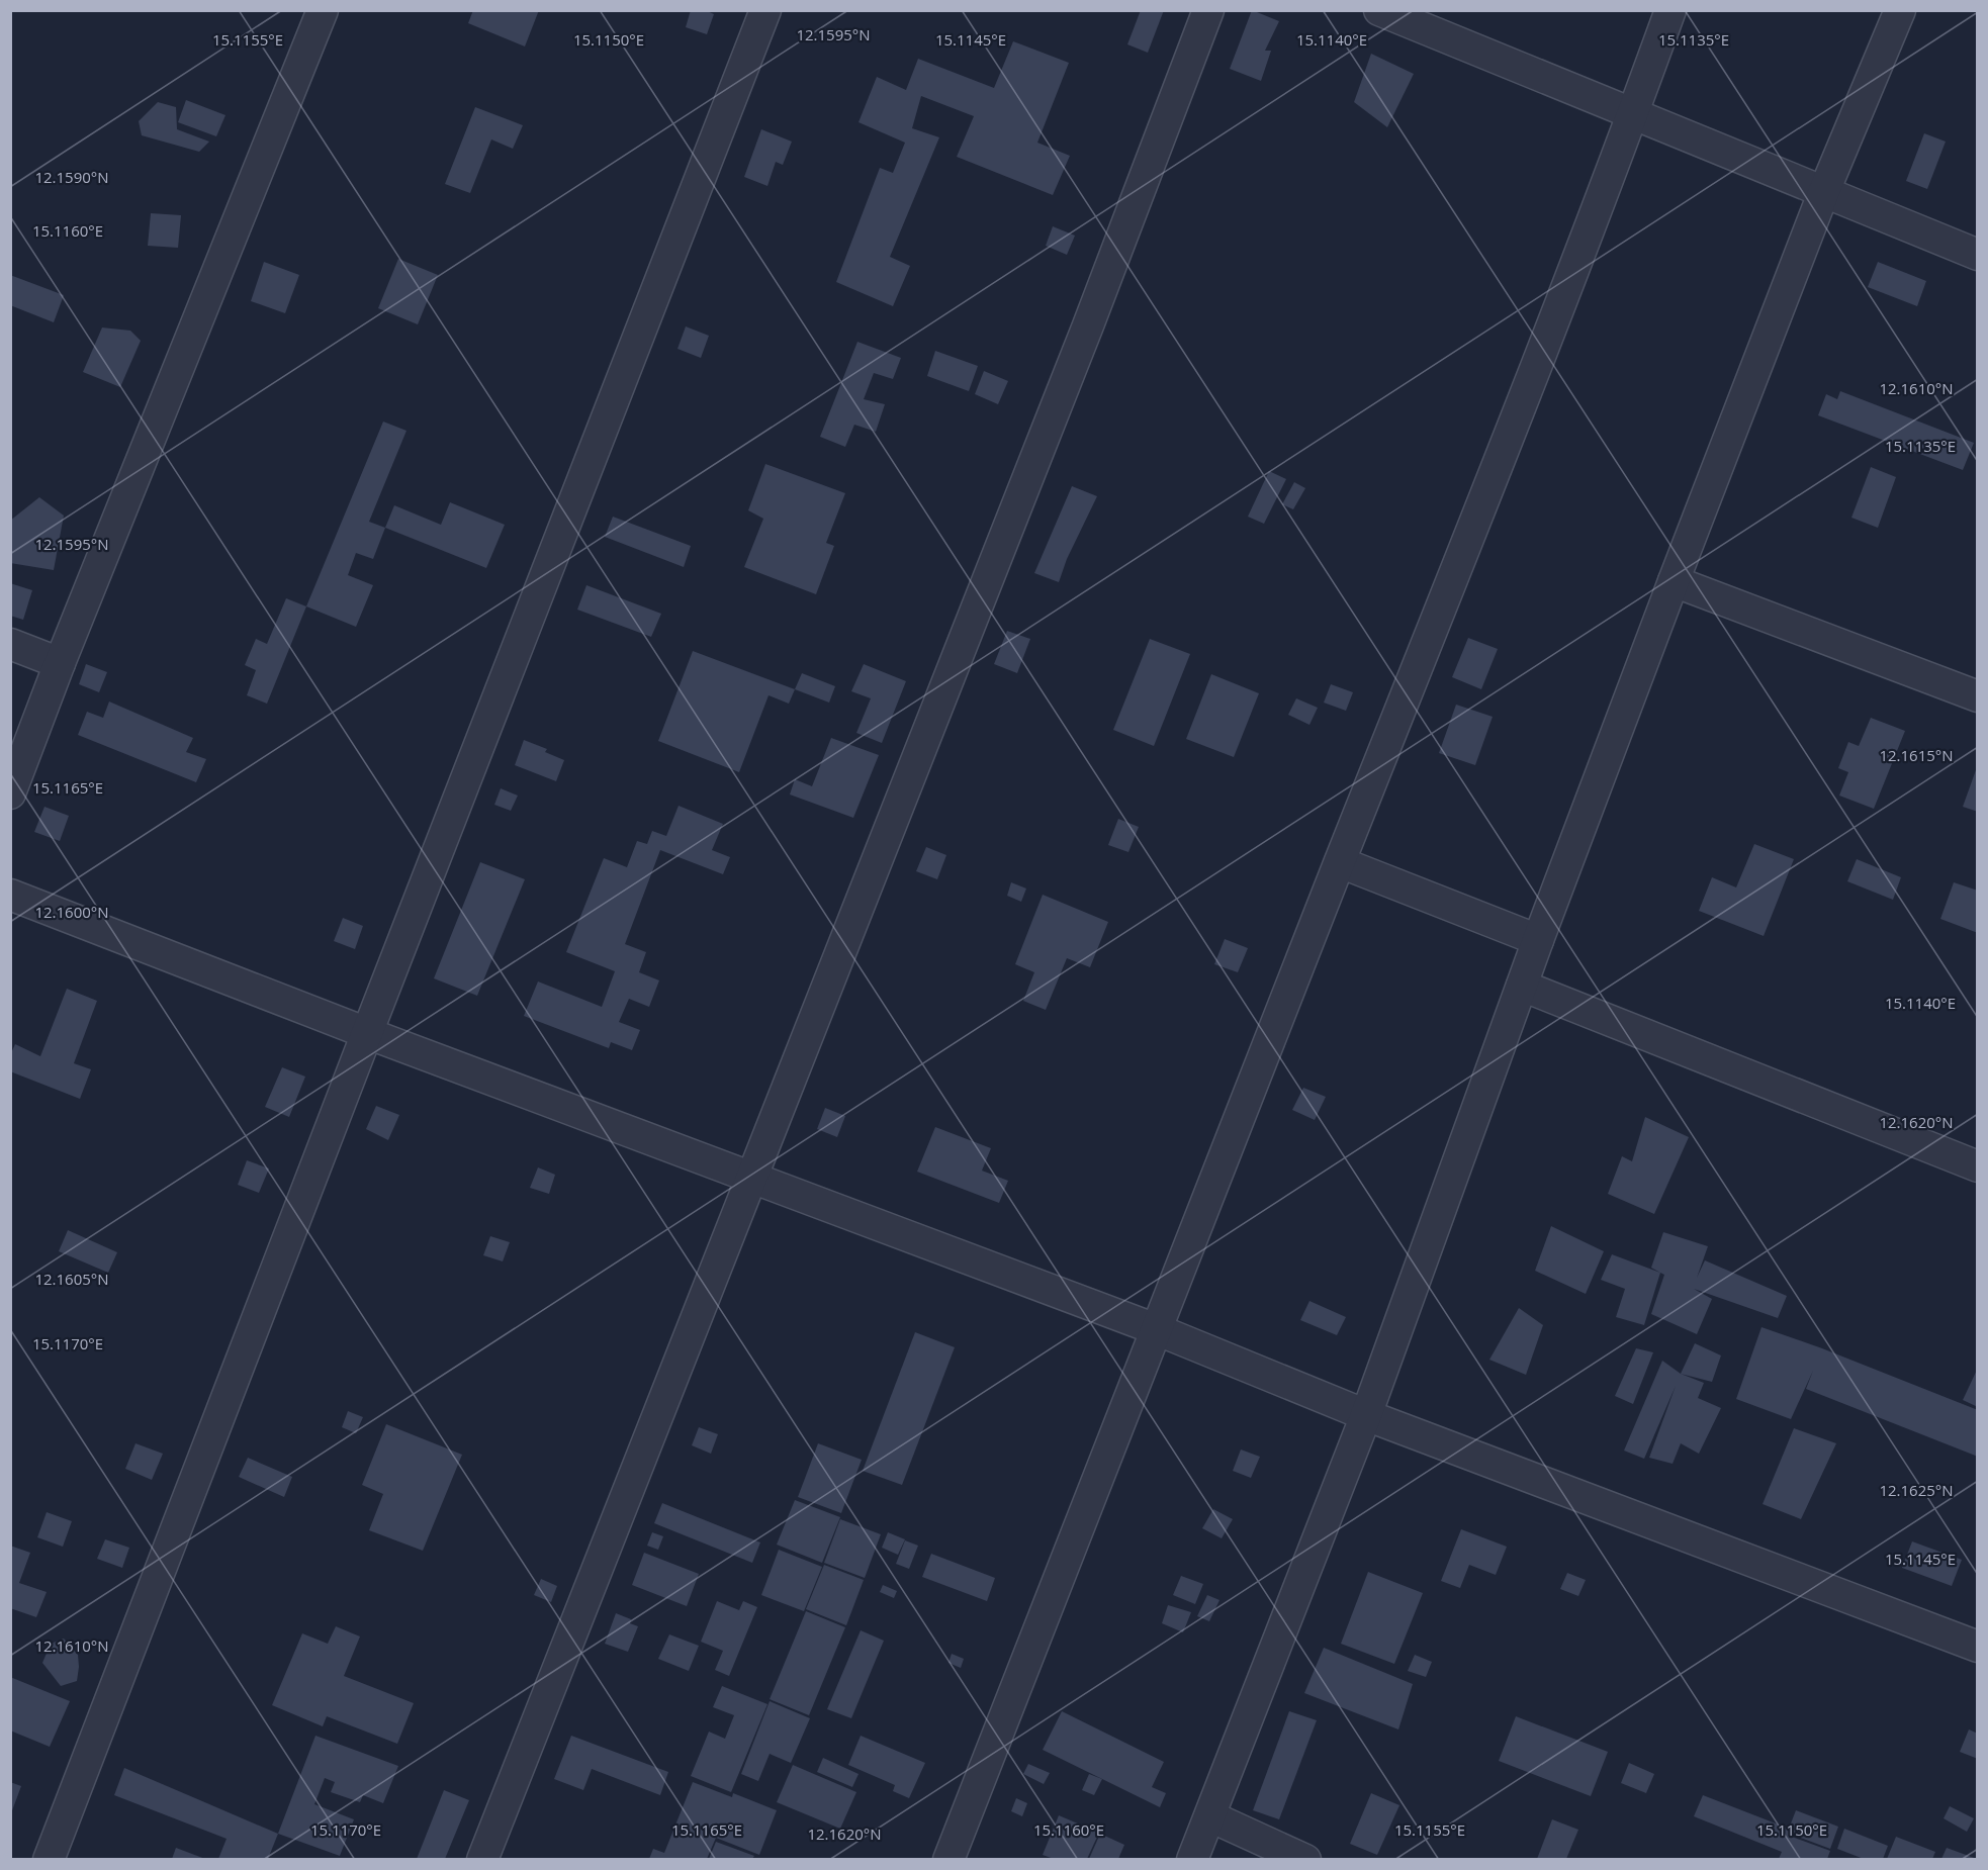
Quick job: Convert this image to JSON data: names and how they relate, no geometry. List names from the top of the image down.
{
  "coordinates": [
    "12.1595°N",
    "15.1155°E",
    "15.1150°E",
    "15.1145°E",
    "15.1140°E",
    "15.1135°E",
    "12.1590°N",
    "15.1160°E",
    "12.1610°N",
    "12.1615°N",
    "15.1165°E",
    "12.1600°N",
    "12.1620°N",
    "12.1605°N",
    "15.1170°E",
    "12.1625°N"
  ]
}
